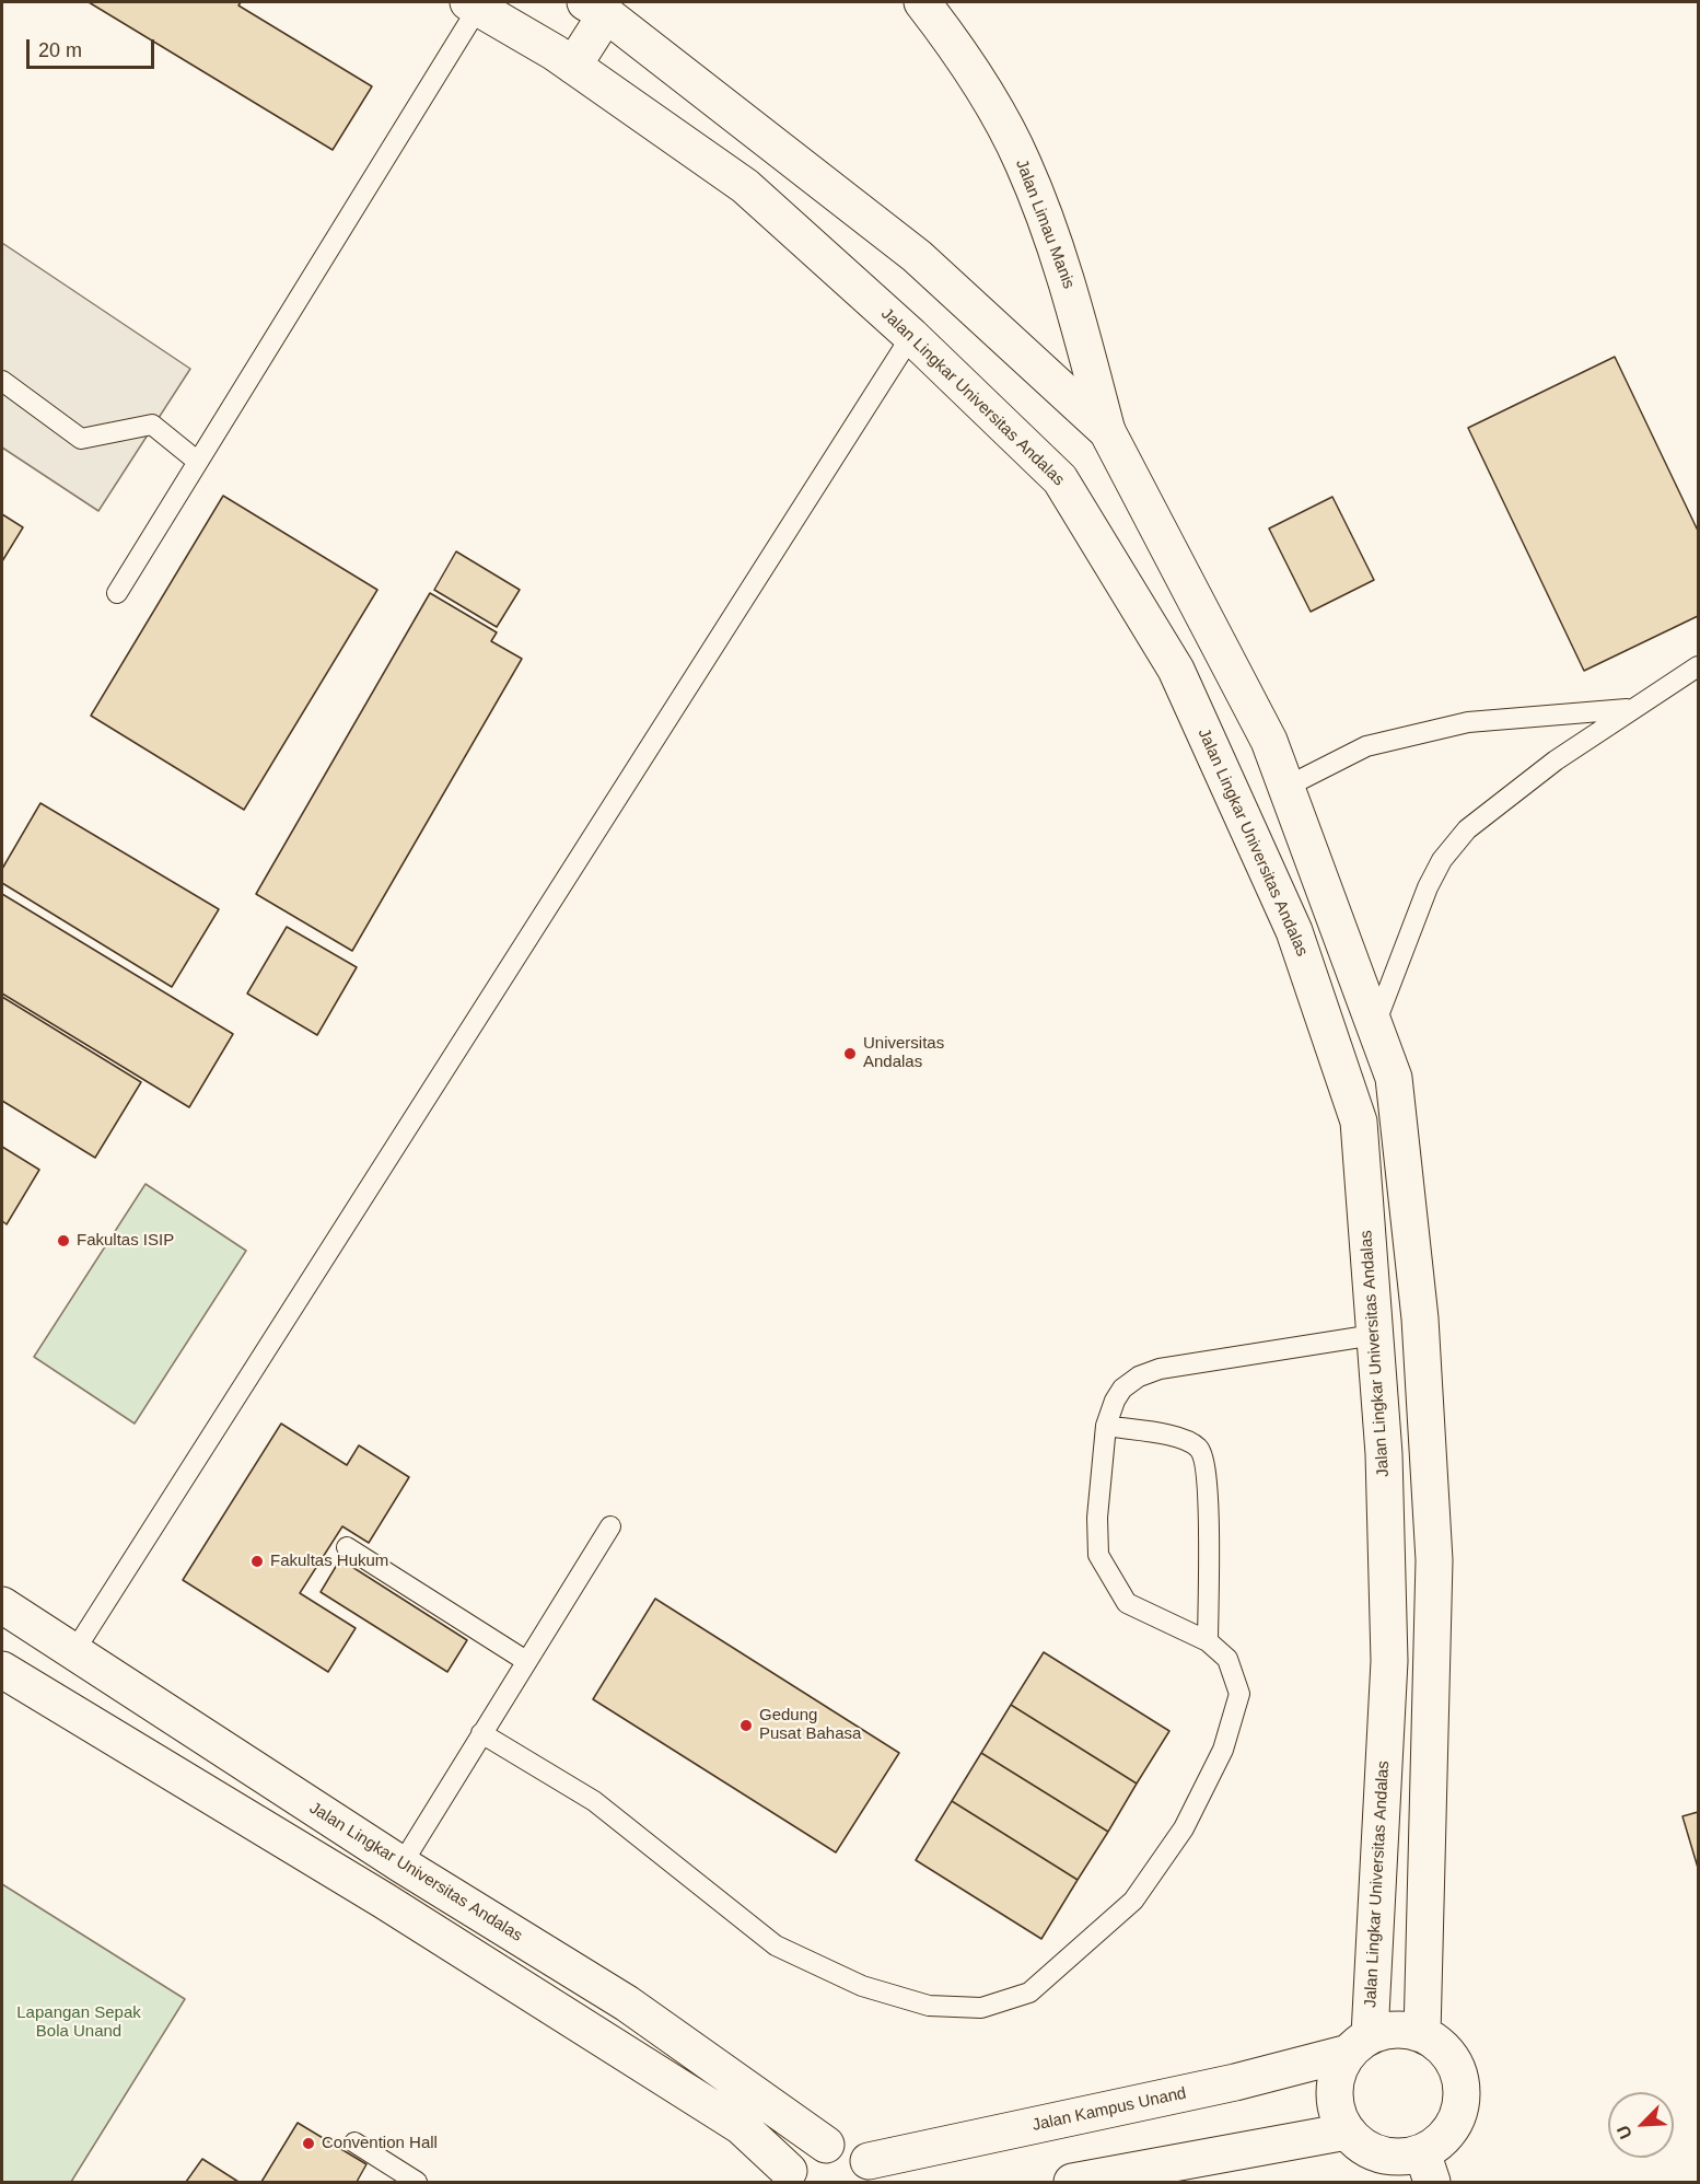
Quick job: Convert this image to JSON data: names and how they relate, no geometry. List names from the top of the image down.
{
  "streets": {
    "street": ["Jalan Limau Manis", "Jalan Lingkar Universitas Andalas", "Jalan Kampus Unand"]
  },
  "crossings": [
    ["Jalan Lingkar Universitas Andalas", "Jalan Kampus Unand"]
  ],
  "parks": ["Lapangan Sepak Bola Unand"],
  "places": [
    "Universitas Andalas",
    "Fakultas ISIP",
    "Fakultas Hukum",
    "Gedung Pusat Bahasa",
    "Convention Hall"
  ],
  "scale_bar": "20 m",
  "north": "bottom left"
}
